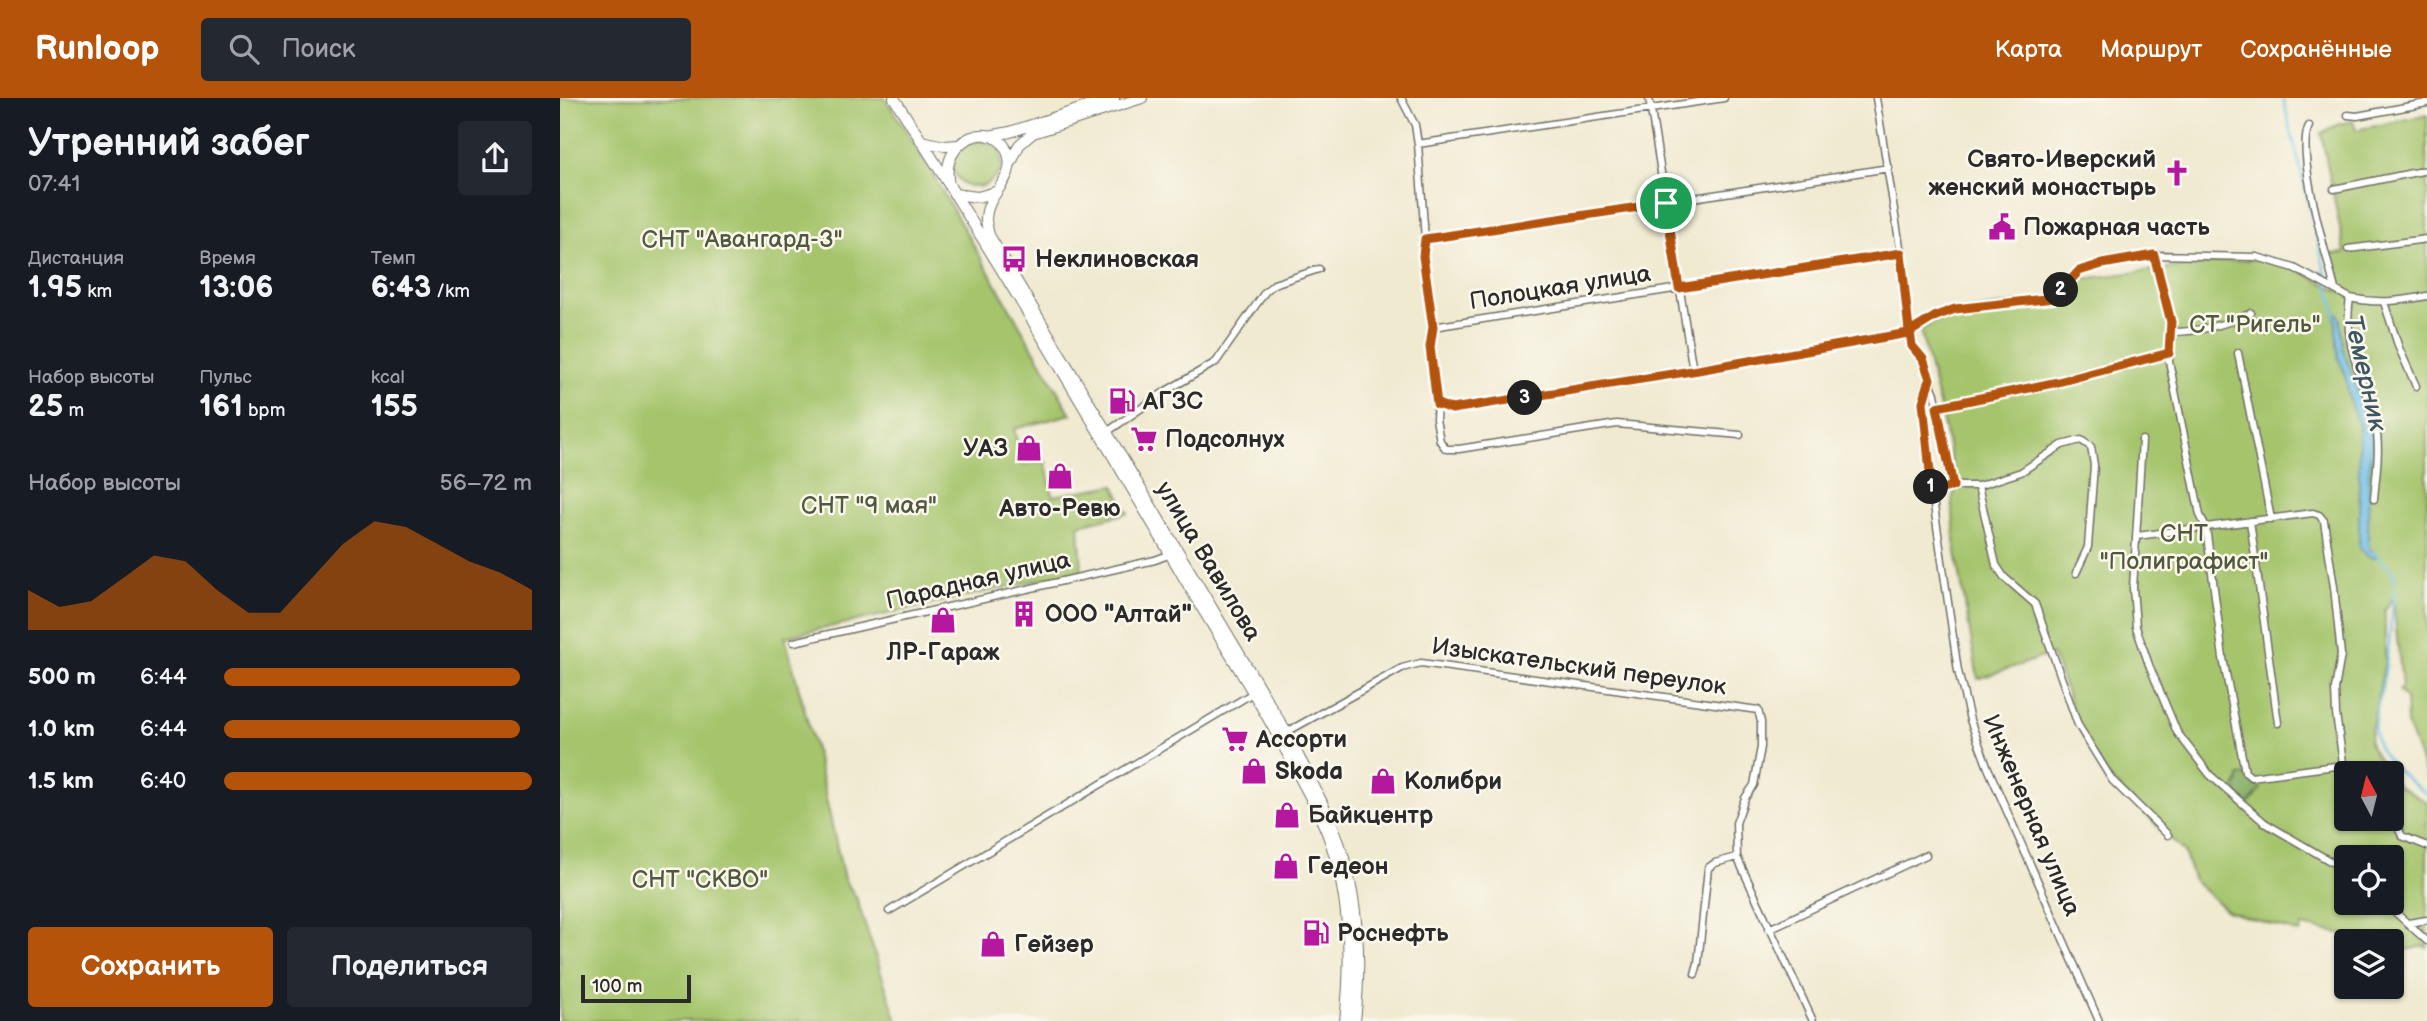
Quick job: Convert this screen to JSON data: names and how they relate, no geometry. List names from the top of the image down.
{
  "streets": {
    "main road": ["улица Вавилова"],
    "street": [
      "Полоцкая улица",
      "Парадная улица",
      "Изыскательский переулок",
      "Инженерная улица"
    ]
  },
  "crossings": [
    ["улица Вавилова", "Парадная улица"],
    ["улица Вавилова", "Изыскательский переулок"]
  ],
  "water": ["Темерник"],
  "parks": [
    "СНТ \"Авангард-3\"",
    "СТ \"Ригель\"",
    "СНТ \"9 мая\"",
    "СНТ \"Полиграфист\"",
    "СНТ \"СКВО\""
  ],
  "places": {
    "church": ["Свято-Иверский женский монастырь"],
    "public building": ["Пожарная часть"],
    "bus stop": ["Неклиновская"],
    "fuel station": ["АГЗС", "Роснефть"],
    "supermarket": ["Подсолнух", "Ассорти"],
    "shop": [
      "УАЗ",
      "Авто-Ревю",
      "ЛР-Гараж",
      "Skoda",
      "Колибри",
      "Байкцентр",
      "Гедеон",
      "Гейзер"
    ],
    "building": ["ООО \"Алтай\""]
  },
  "scale_bar": "100 m",
  "north": "top",
  "page": {
    "header": "Runloop",
    "search": "Поиск",
    "nav": ["Карта", "Маршрут", "Сохранённые"],
    "heading": ["Утренний забег", "07:41"],
    "stats": [
      ["Дистанция", "1.95 km"],
      ["Время", "13:06"],
      ["Темп", "6:43 /km"],
      ["Набор высоты", "25 m"],
      ["Пульс", "161 bpm"],
      ["kcal", "155"]
    ],
    "pins": ["2", "3", "1"],
    "chart": ["Набор высоты", "56–72 m"],
    "list": [
      {
        "name": "500 m",
        "note": "6:44"
      },
      {
        "name": "1.0 km",
        "note": "6:44"
      },
      {
        "name": "1.5 km",
        "note": "6:40"
      }
    ],
    "buttons": ["Сохранить", "Поделиться"],
    "scale": "100 m"
  }
}
